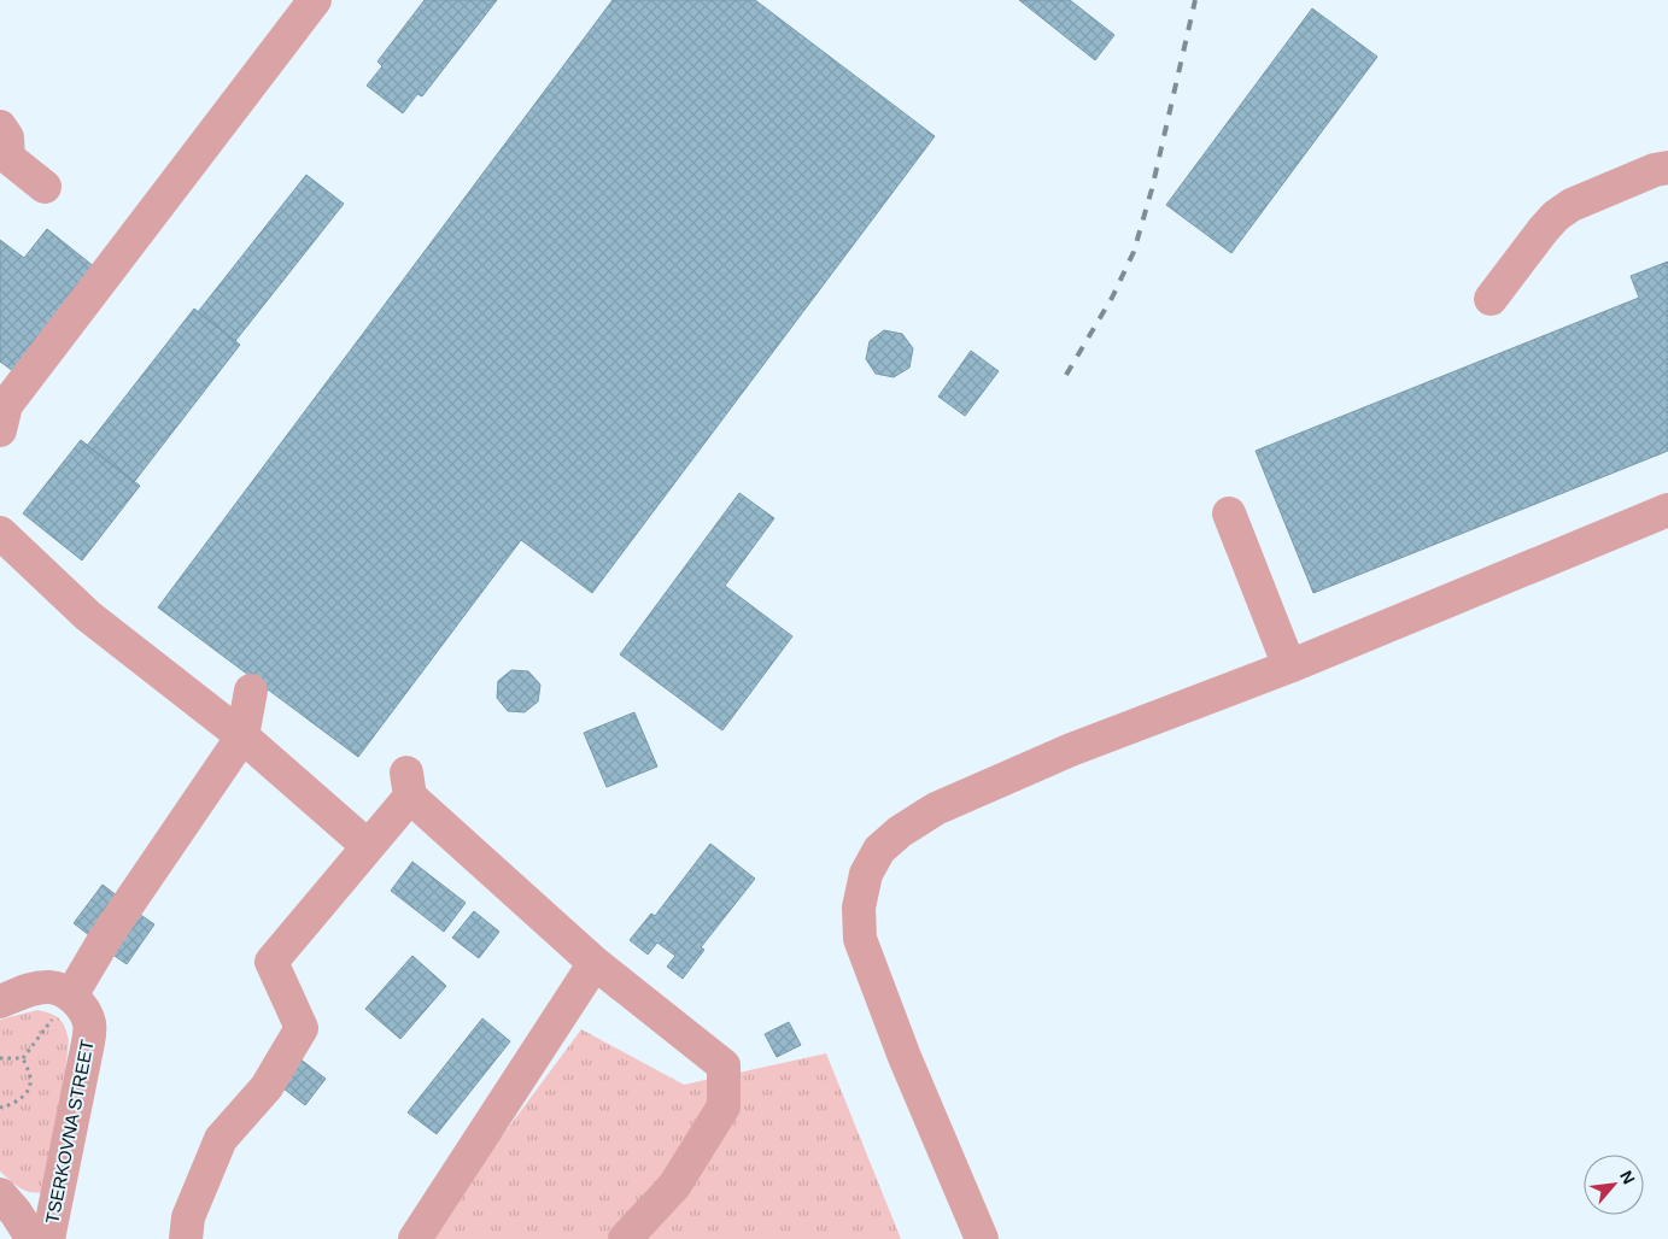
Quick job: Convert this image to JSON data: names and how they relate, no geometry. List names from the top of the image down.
{
  "streets": {
    "street": ["TSERKOVNA STREET"]
  },
  "north": "top right"
}
